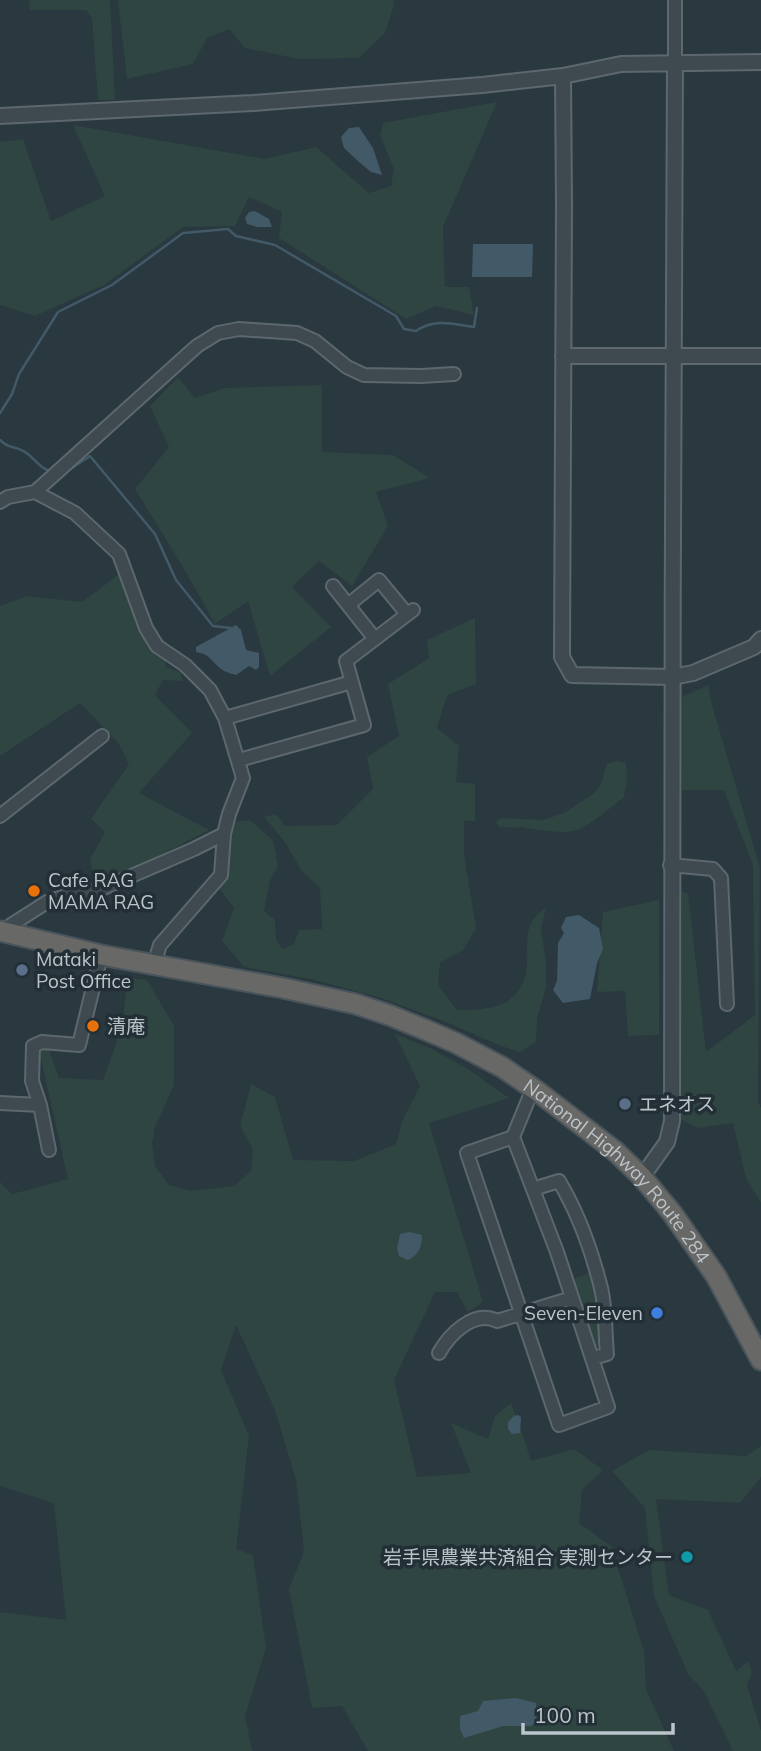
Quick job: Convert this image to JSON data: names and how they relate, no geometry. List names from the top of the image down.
{
  "streets": {
    "highway": ["National Highway Route 284"]
  },
  "places": [
    "Cafe RAG MAMA RAG",
    "Mataki Post Office",
    "清庵",
    "エネオス",
    "Seven-Eleven",
    "岩手県農業共済組合 実測センター"
  ],
  "scale_bar": "100 m"
}
